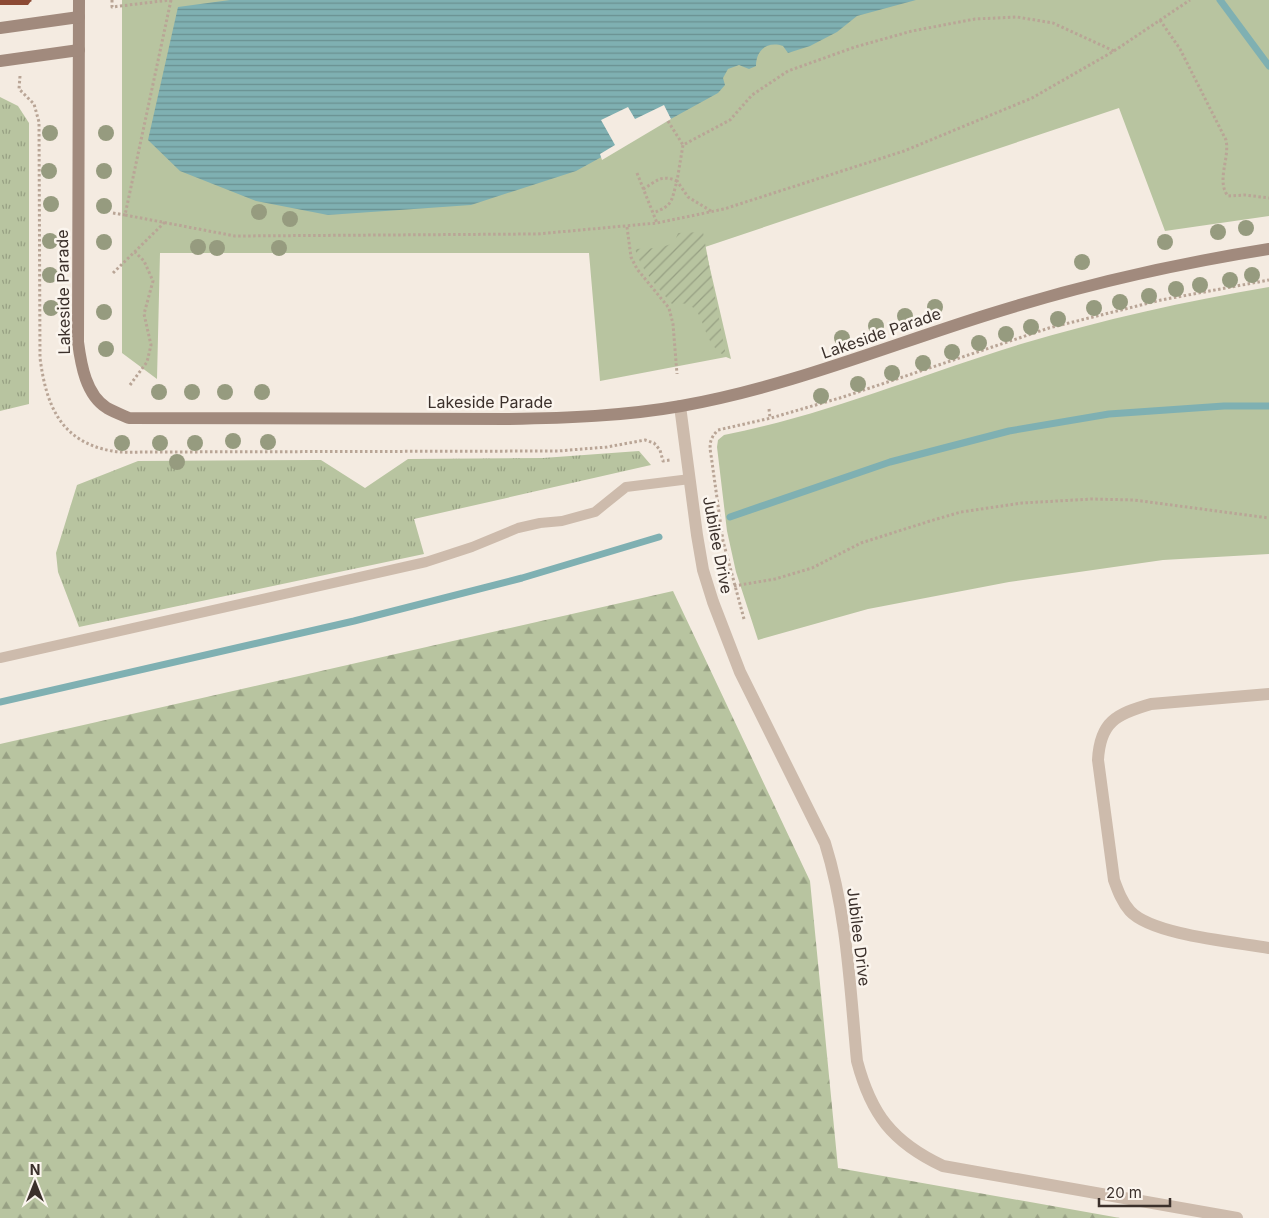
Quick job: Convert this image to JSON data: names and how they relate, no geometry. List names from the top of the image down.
{
  "streets": {
    "street": ["Lakeside Parade", "Jubilee Drive"]
  },
  "crossings": [
    ["Lakeside Parade", "Jubilee Drive"]
  ],
  "scale_bar": "20 m",
  "north": "top"
}
